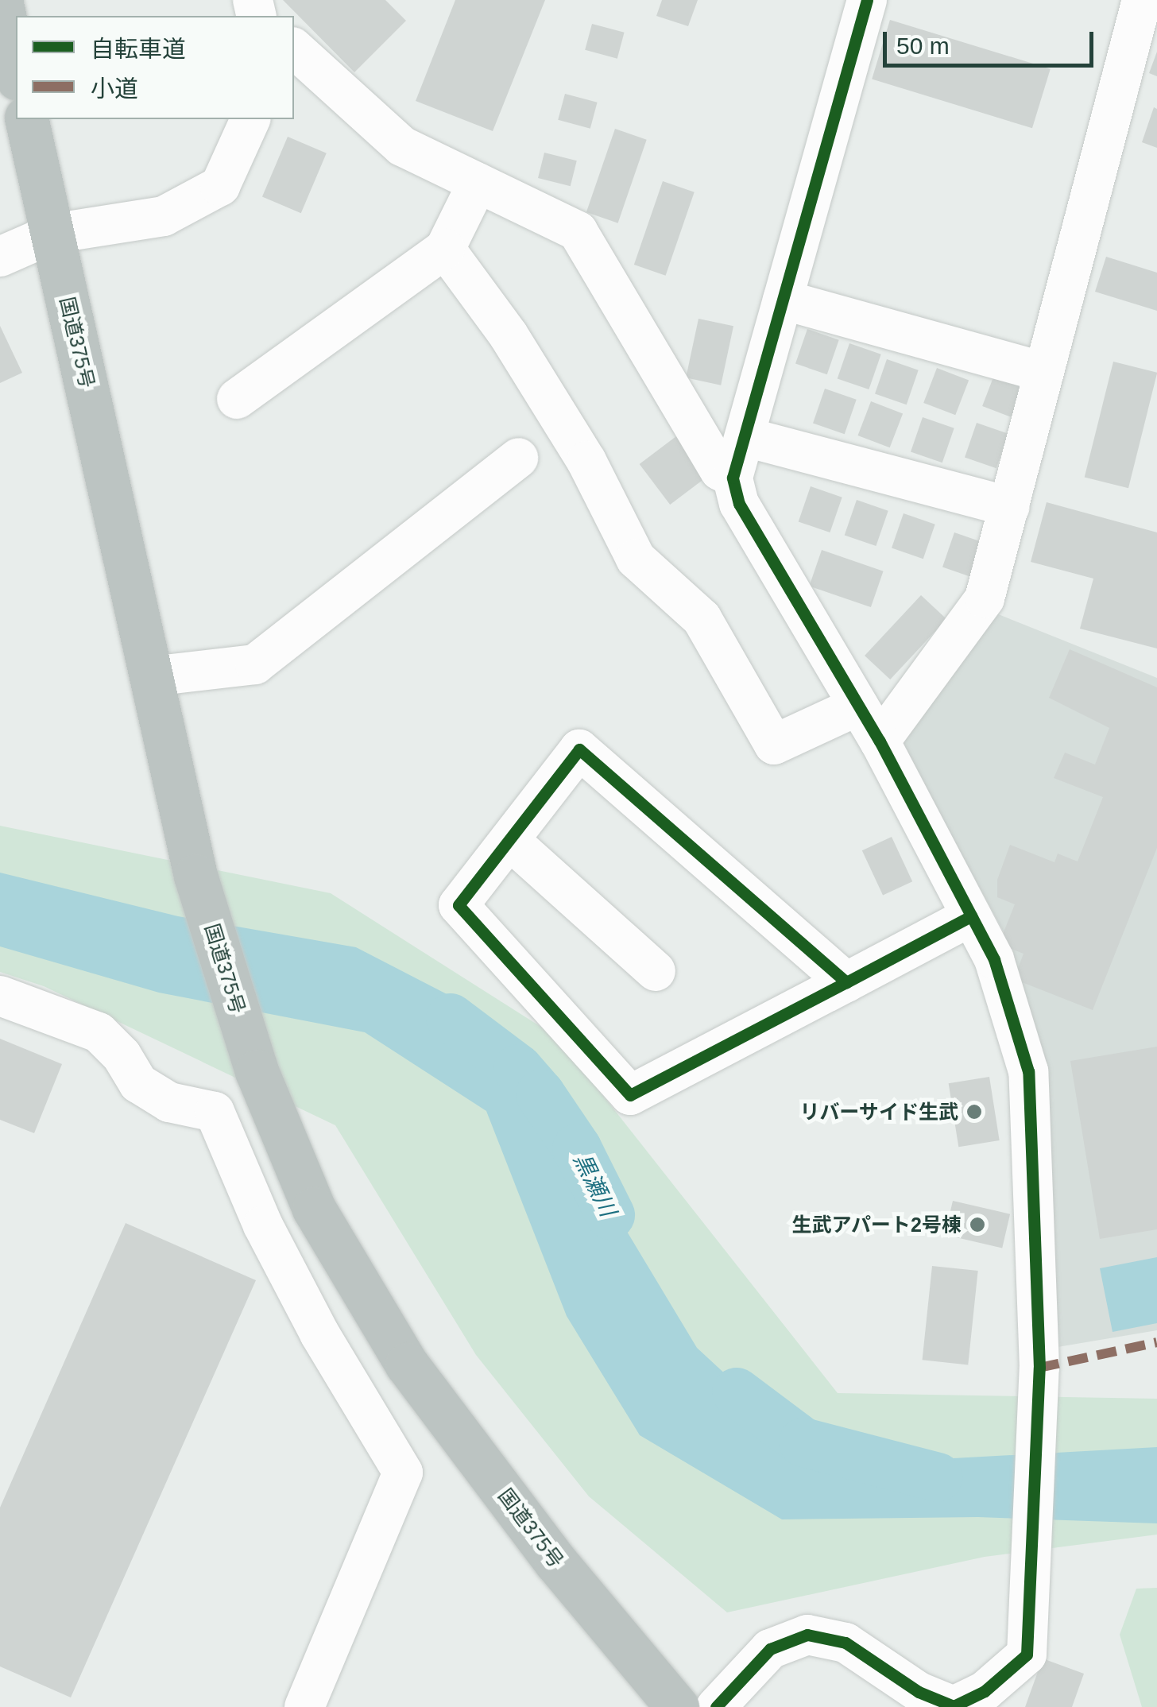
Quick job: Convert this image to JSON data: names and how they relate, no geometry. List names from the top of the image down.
{
  "streets": {
    "highway": ["国道375号"]
  },
  "water": ["黒瀬川"],
  "places": ["リバーサイド生武", "生武アパート2号棟"],
  "legend": ["自転車道", "小道"],
  "scale_bar": "50 m"
}
